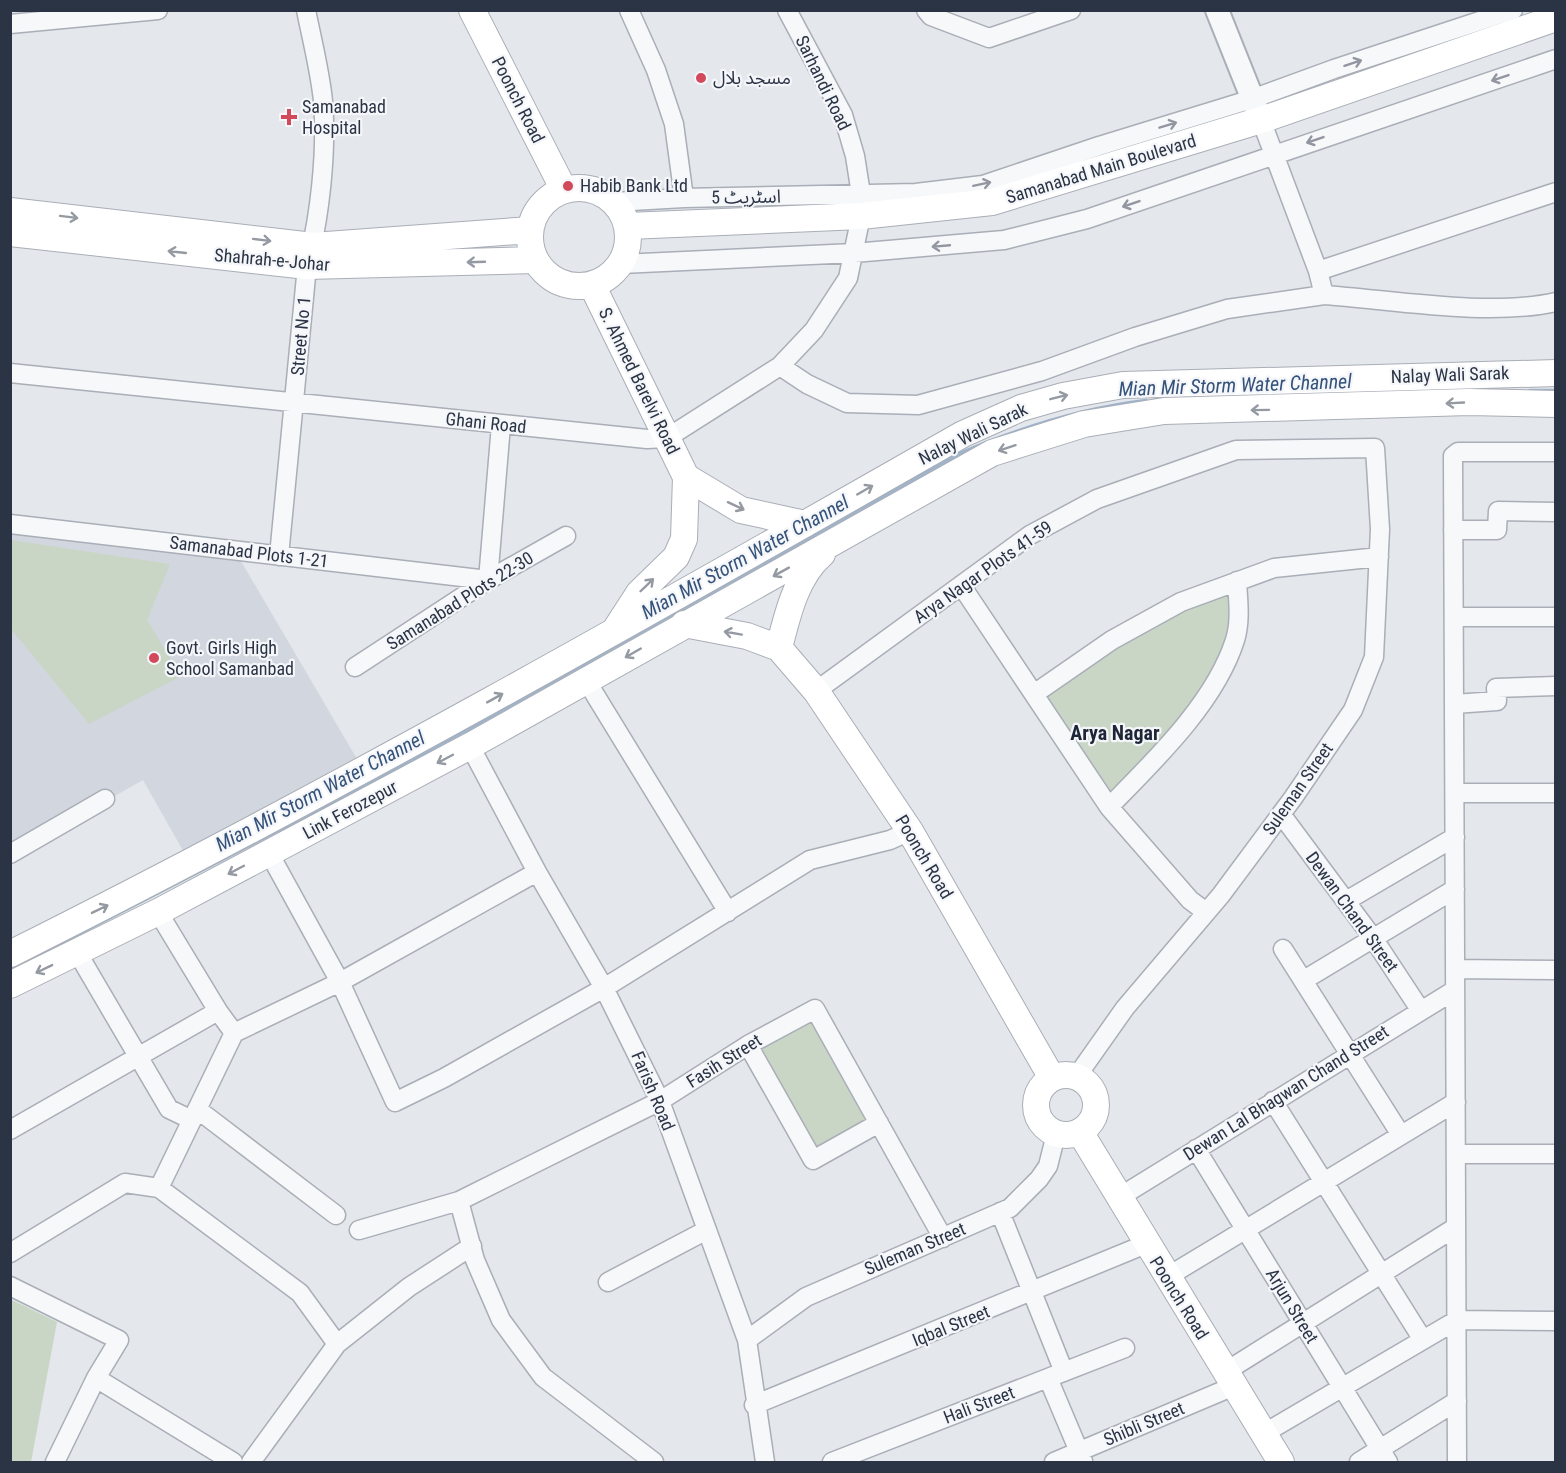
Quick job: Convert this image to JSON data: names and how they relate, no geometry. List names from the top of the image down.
{
  "streets": {
    "main road": [
      "Poonch Road",
      "Samanabad Main Boulevard",
      "Shahrah-e-Johar",
      "Nalay Wali Sarak",
      "S. Ahmed Barelvi Road",
      "Link Ferozepur"
    ],
    "street": [
      "Sarhandi Road",
      "اسٹریٹ 5",
      "Street No 1",
      "Ghani Road",
      "Samanabad Plots 1-21",
      "Arya Nagar Plots 41-59",
      "Samanabad Plots 22-30",
      "Suleman Street",
      "Dewan Chand Street",
      "Fasih Street",
      "Farish Road",
      "Dewan Lal Bhagwan Chand Street",
      "Arjun Street",
      "Iqbal Street",
      "Hali Street",
      "Shibli Street"
    ]
  },
  "crossings": [
    ["Sarhandi Road", "Samanabad Main Boulevard"],
    ["Sarhandi Road", "اسٹریٹ 5"],
    ["Poonch Road", "Samanabad Main Boulevard"],
    ["Poonch Road", "اسٹریٹ 5"],
    ["Poonch Road", "Shahrah-e-Johar"],
    ["Poonch Road", "Nalay Wali Sarak"],
    ["Poonch Road", "S. Ahmed Barelvi Road"],
    ["Poonch Road", "Arya Nagar Plots 41-59"],
    ["Poonch Road", "Suleman Street"],
    ["Poonch Road", "Link Ferozepur"],
    ["Poonch Road", "Dewan Lal Bhagwan Chand Street"],
    ["Poonch Road", "Iqbal Street"],
    ["Poonch Road", "Shibli Street"],
    ["Samanabad Main Boulevard", "اسٹریٹ 5"],
    ["Samanabad Main Boulevard", "Shahrah-e-Johar"],
    ["Samanabad Main Boulevard", "S. Ahmed Barelvi Road"],
    ["اسٹریٹ 5", "Shahrah-e-Johar"],
    ["اسٹریٹ 5", "S. Ahmed Barelvi Road"],
    ["Shahrah-e-Johar", "Street No 1"],
    ["Shahrah-e-Johar", "S. Ahmed Barelvi Road"],
    ["Street No 1", "Ghani Road"],
    ["Street No 1", "Samanabad Plots 1-21"],
    ["Nalay Wali Sarak", "S. Ahmed Barelvi Road"],
    ["Nalay Wali Sarak", "Link Ferozepur"],
    ["S. Ahmed Barelvi Road", "Ghani Road"],
    ["S. Ahmed Barelvi Road", "Link Ferozepur"],
    ["Samanabad Plots 1-21", "Samanabad Plots 22-30"],
    ["Arya Nagar Plots 41-59", "Suleman Street"],
    ["Suleman Street", "Dewan Chand Street"],
    ["Suleman Street", "Fasih Street"],
    ["Suleman Street", "Farish Road"],
    ["Link Ferozepur", "Farish Road"],
    ["Dewan Chand Street", "Dewan Lal Bhagwan Chand Street"],
    ["Fasih Street", "Farish Road"],
    ["Farish Road", "Iqbal Street"],
    ["Dewan Lal Bhagwan Chand Street", "Arjun Street"],
    ["Arjun Street", "Shibli Street"]
  ],
  "districts": ["Arya Nagar"],
  "water": ["Mian Mir Storm Water Channel"],
  "places": {
    "other": ["مسجد بلال", "Habib Bank Ltd", "Govt. Girls High School Samanbad"],
    "health": ["Samanabad Hospital"]
  }
}
